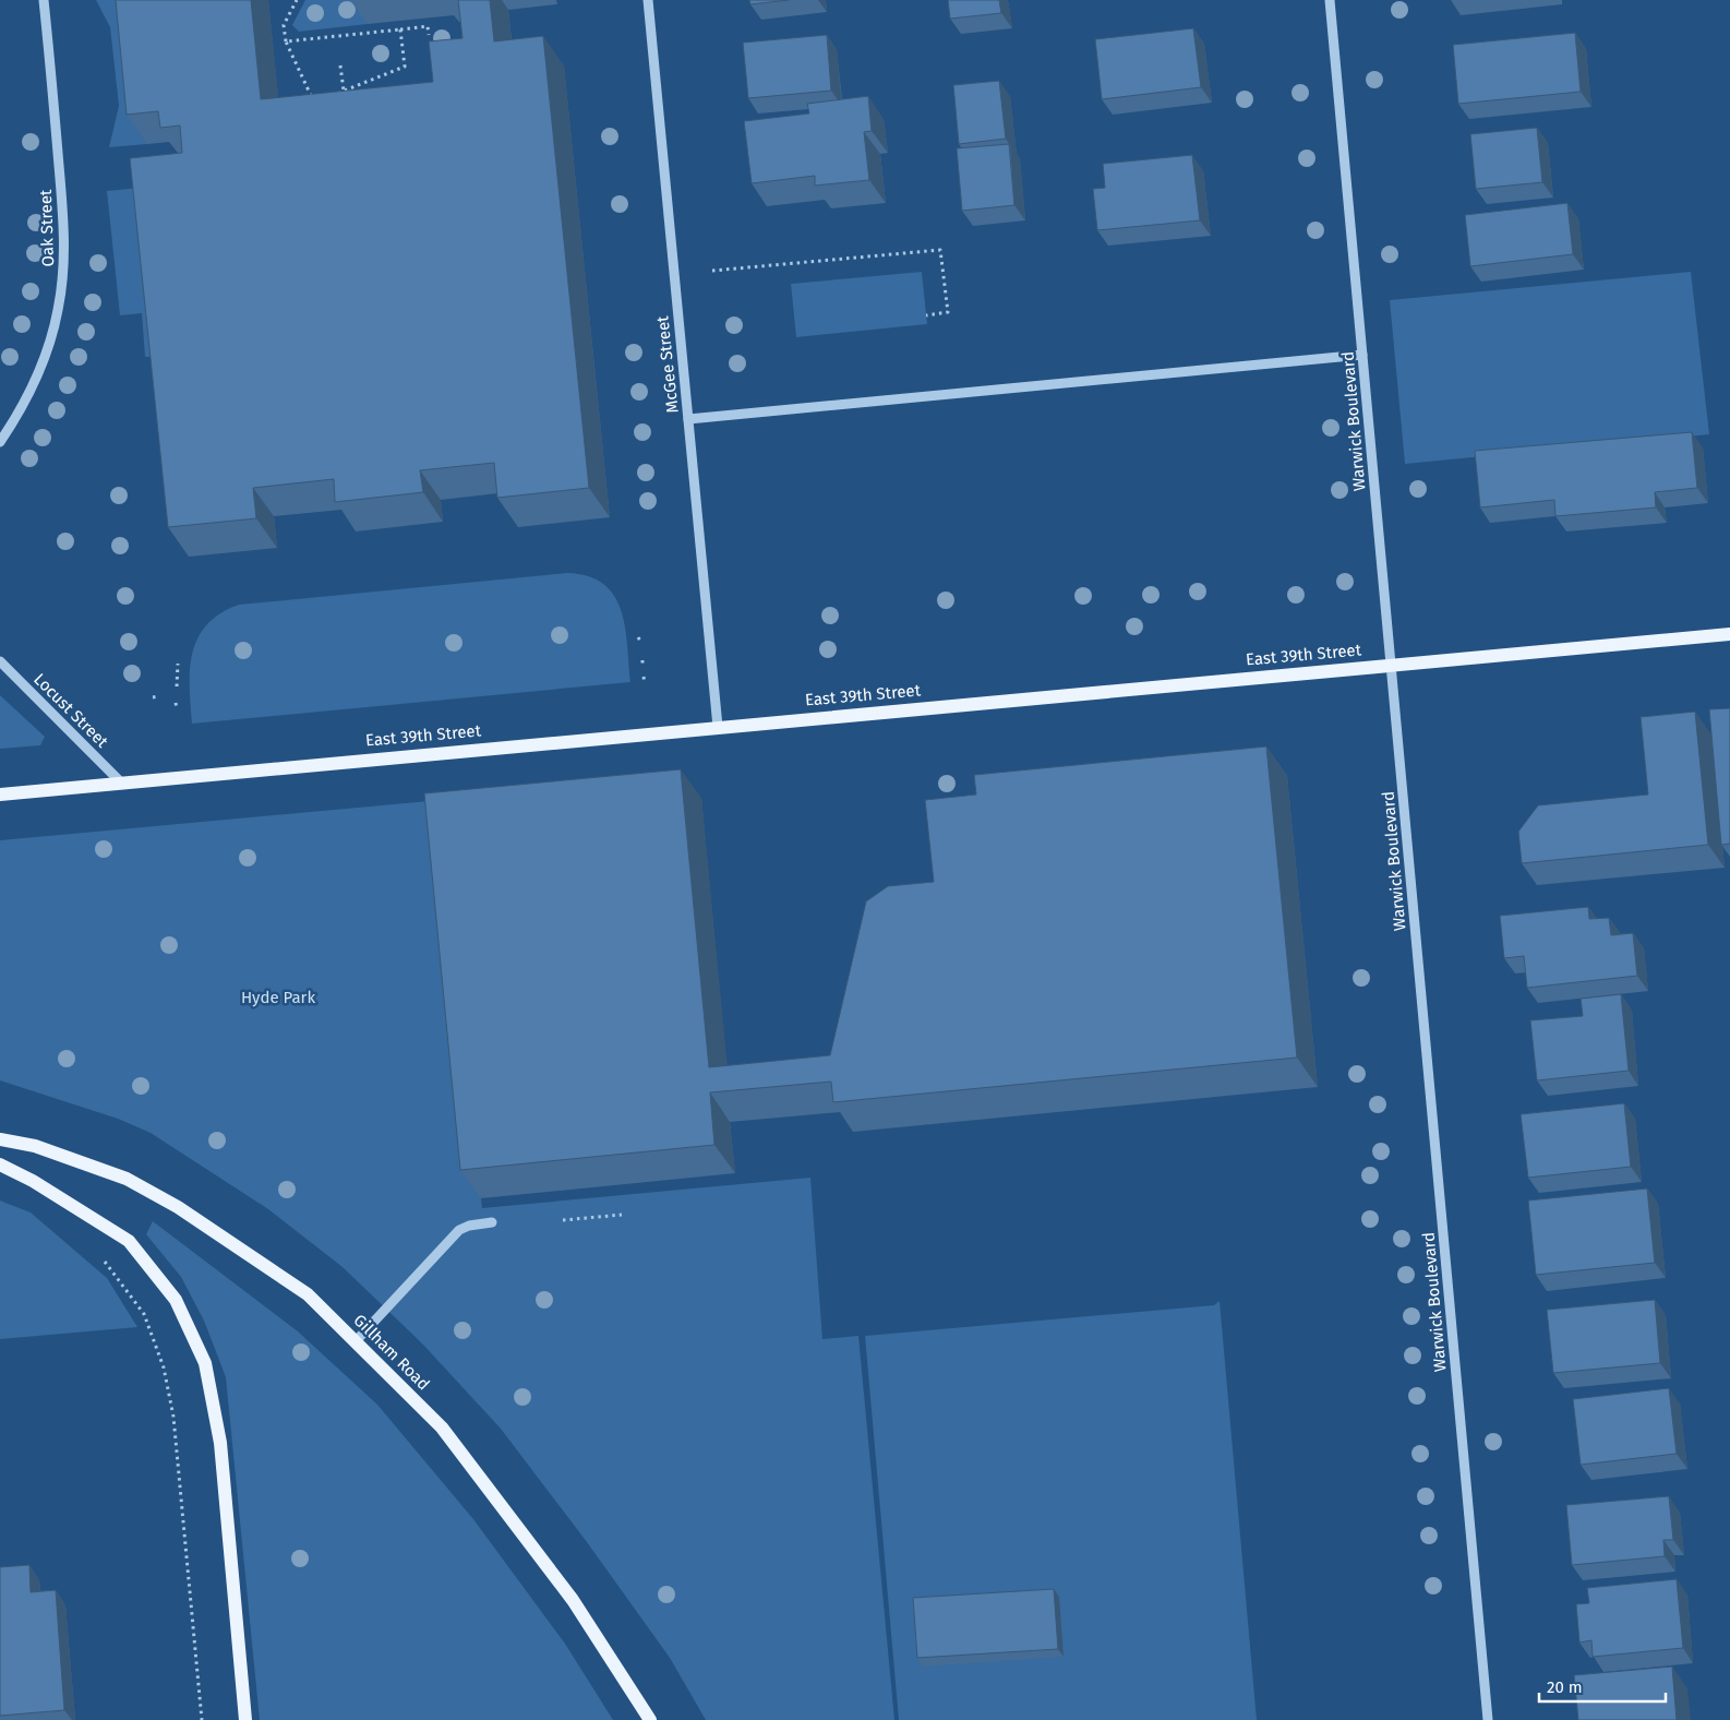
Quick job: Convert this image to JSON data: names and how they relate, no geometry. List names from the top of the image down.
{
  "streets": {
    "main road": ["East 39th Street", "Gillham Road"],
    "street": [
      "Oak Street",
      "McGee Street",
      "Warwick Boulevard",
      "Locust Street"
    ]
  },
  "crossings": [
    ["McGee Street", "East 39th Street"],
    ["Warwick Boulevard", "East 39th Street"],
    ["East 39th Street", "Locust Street"]
  ],
  "parks": ["Hyde Park"],
  "scale_bar": "20 m"
}
